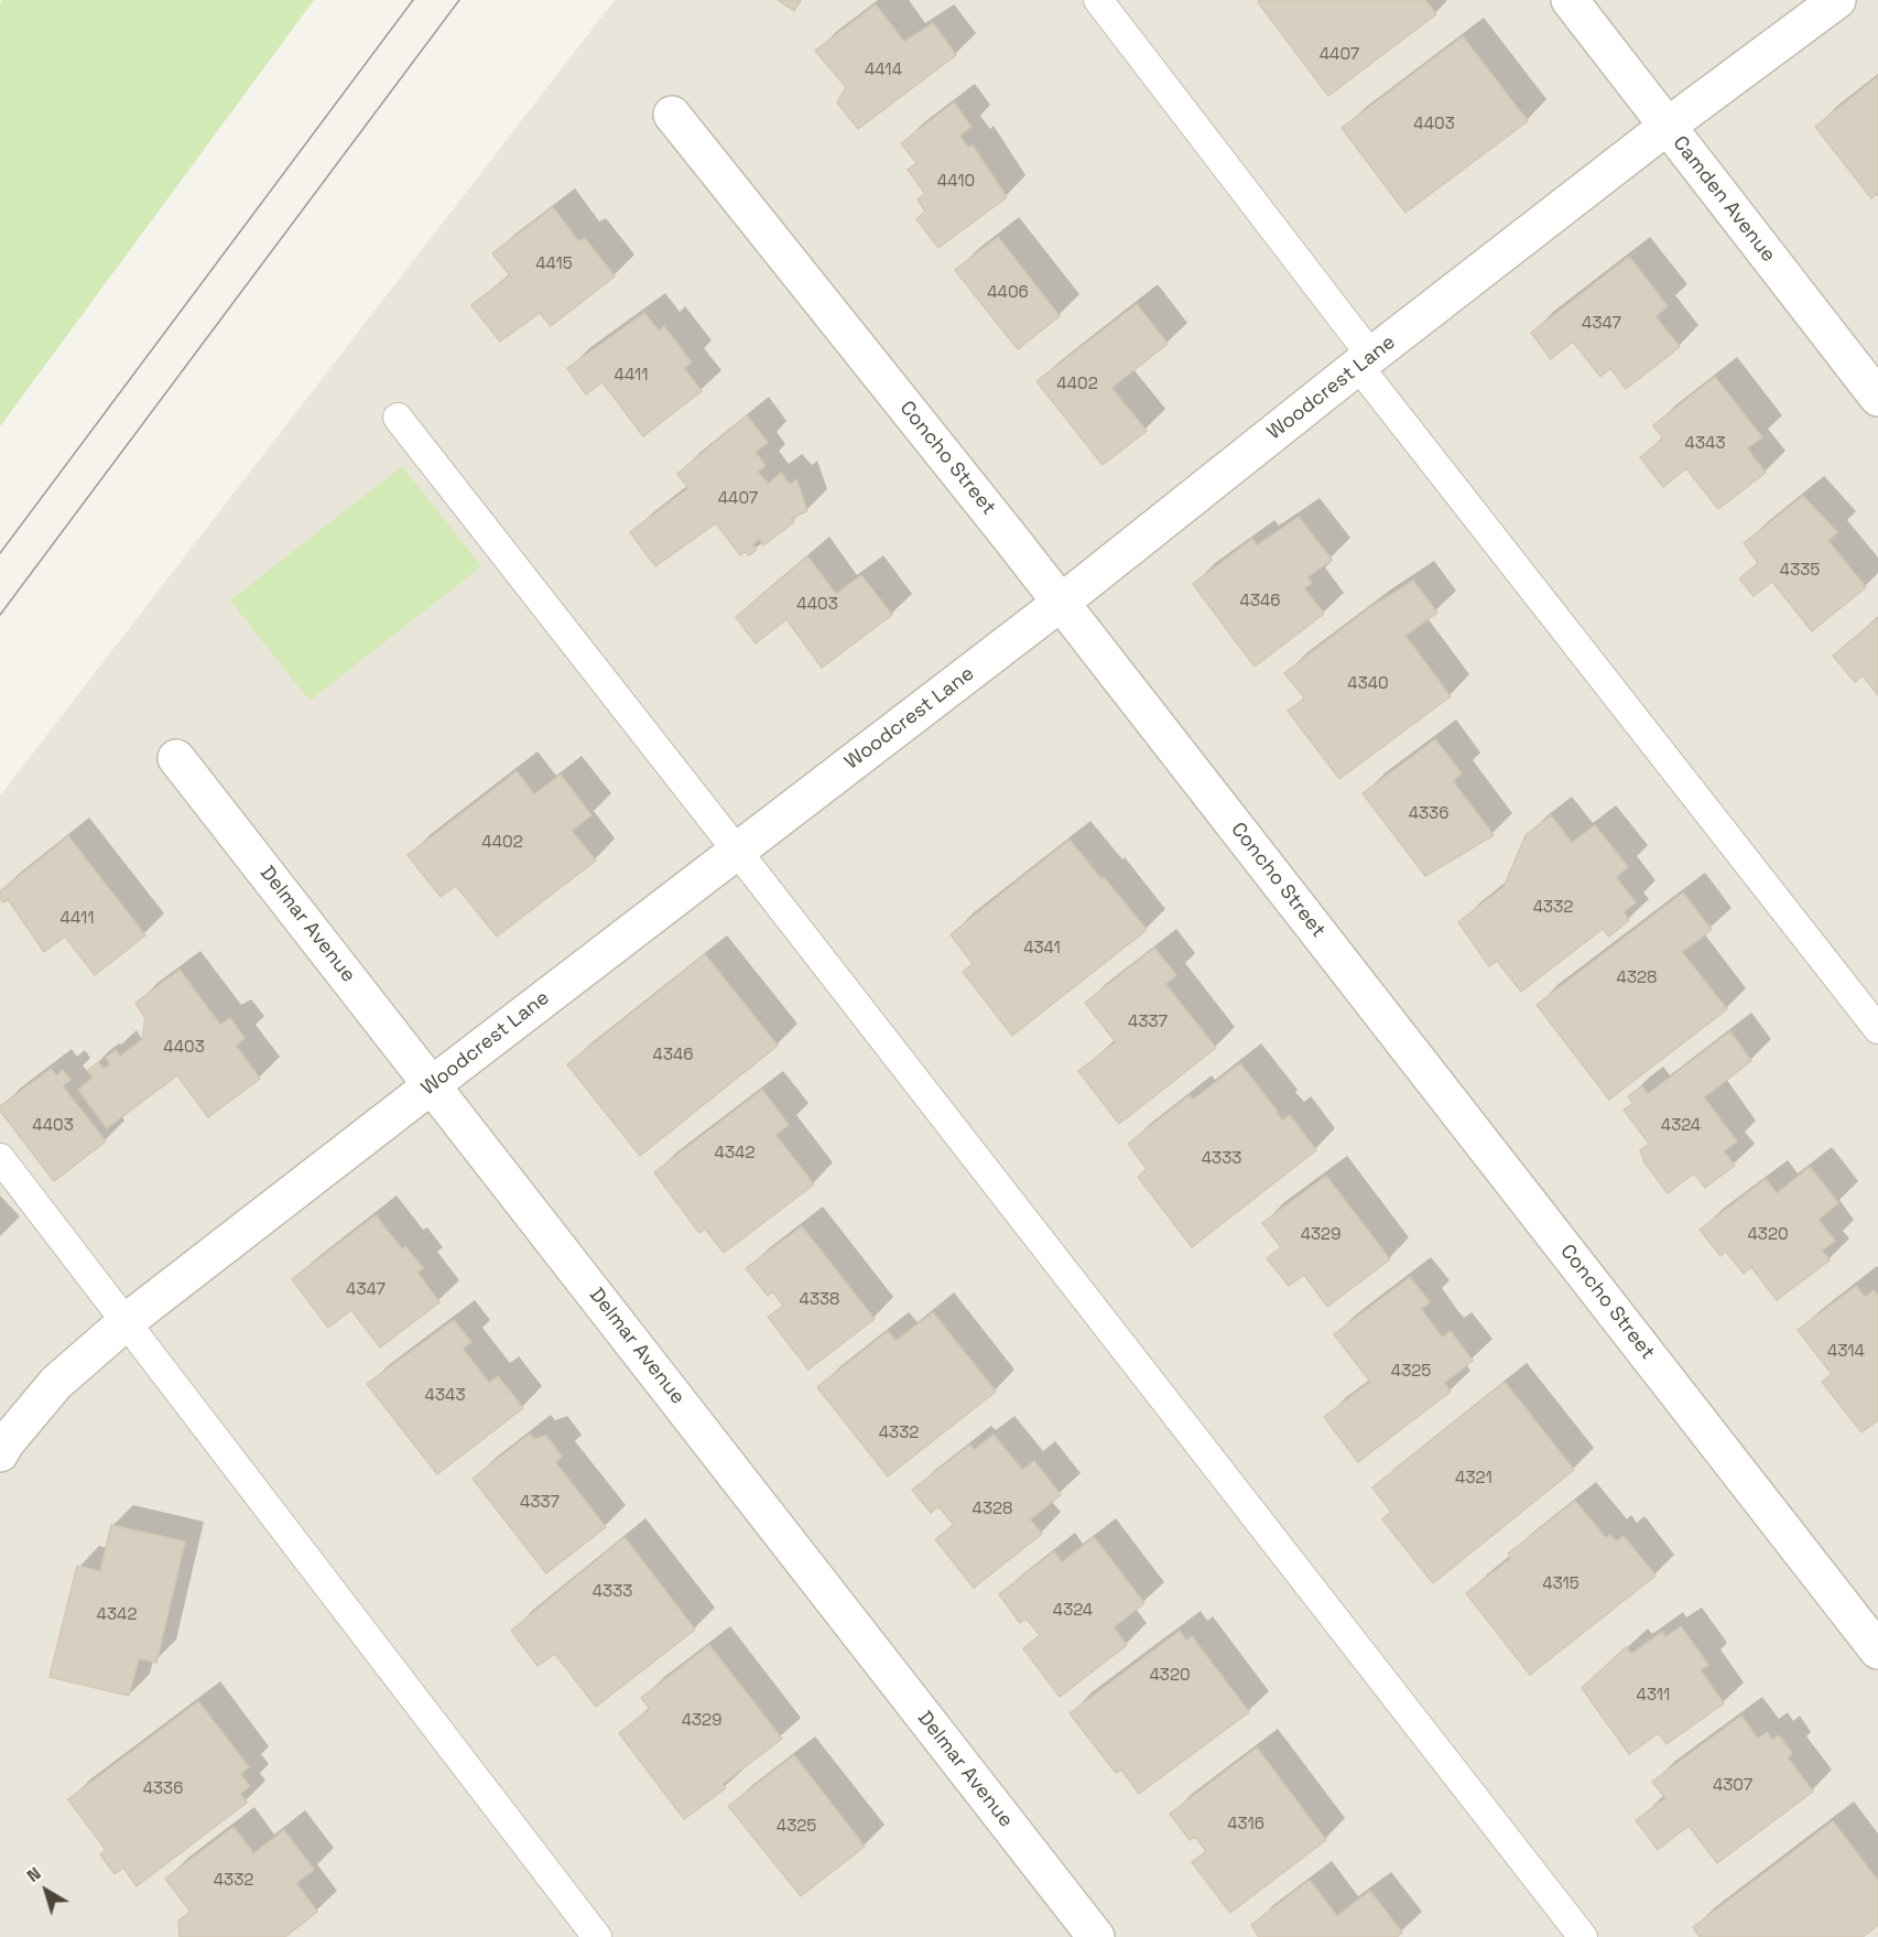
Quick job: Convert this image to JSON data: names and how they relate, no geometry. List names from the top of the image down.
{
  "streets": {
    "street": [
      "Camden Avenue",
      "Woodcrest Lane",
      "Concho Street",
      "Delmar Avenue"
    ]
  },
  "crossings": [
    ["Camden Avenue", "Woodcrest Lane"],
    ["Woodcrest Lane", "Concho Street"],
    ["Woodcrest Lane", "Delmar Avenue"]
  ],
  "house_numbers": [
    "4407",
    "4414",
    "4403",
    "4410",
    "4415",
    "4406",
    "4347",
    "4411",
    "4402",
    "4343",
    "4407",
    "4335",
    "4346",
    "4403",
    "4340",
    "4336",
    "4402",
    "4332",
    "4411",
    "4341",
    "4328",
    "4337",
    "4403",
    "4346",
    "4403",
    "4324",
    "4342",
    "4333",
    "4329",
    "4320",
    "4347",
    "4338",
    "4314",
    "4325",
    "4343",
    "4332",
    "4321",
    "4337",
    "4328",
    "4315",
    "4333",
    "4324",
    "4342",
    "4320",
    "4311",
    "4329",
    "4307",
    "4336",
    "4316",
    "4325",
    "4332"
  ],
  "north": "top left"
}
